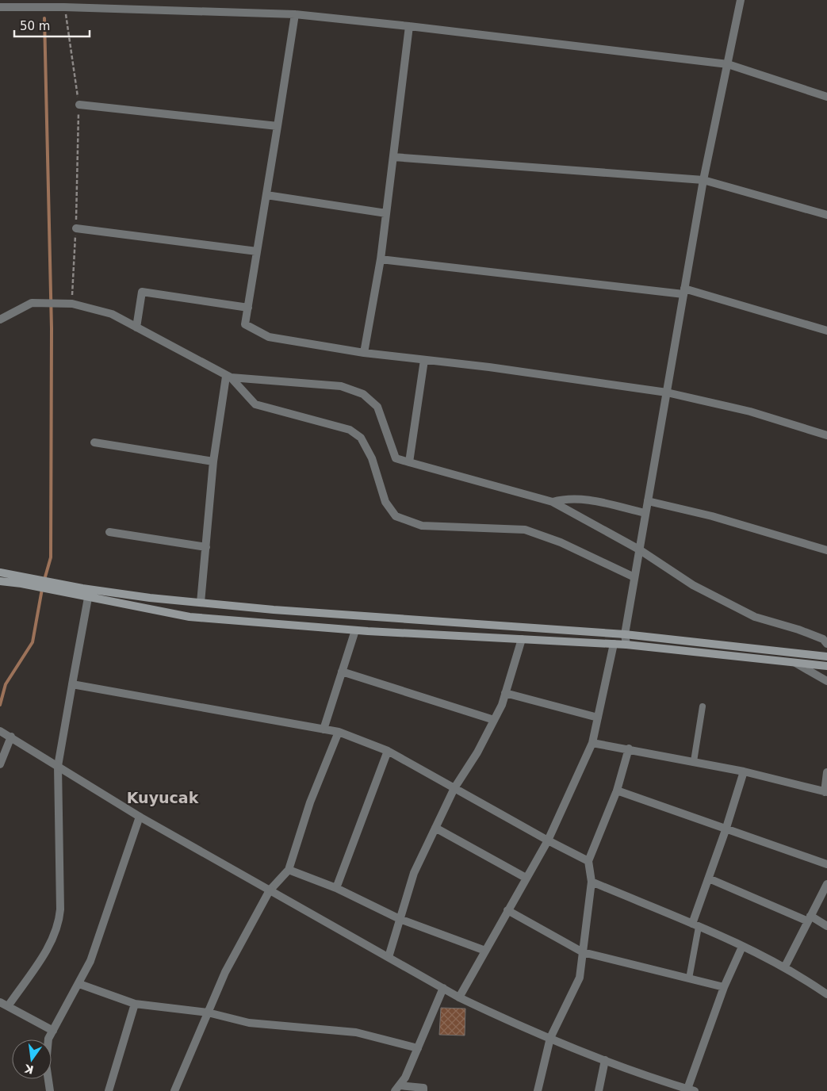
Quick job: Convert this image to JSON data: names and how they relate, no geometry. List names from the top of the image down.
{
  "districts": ["Kuyucak"],
  "scale_bar": "50 m",
  "north": "bottom"
}
